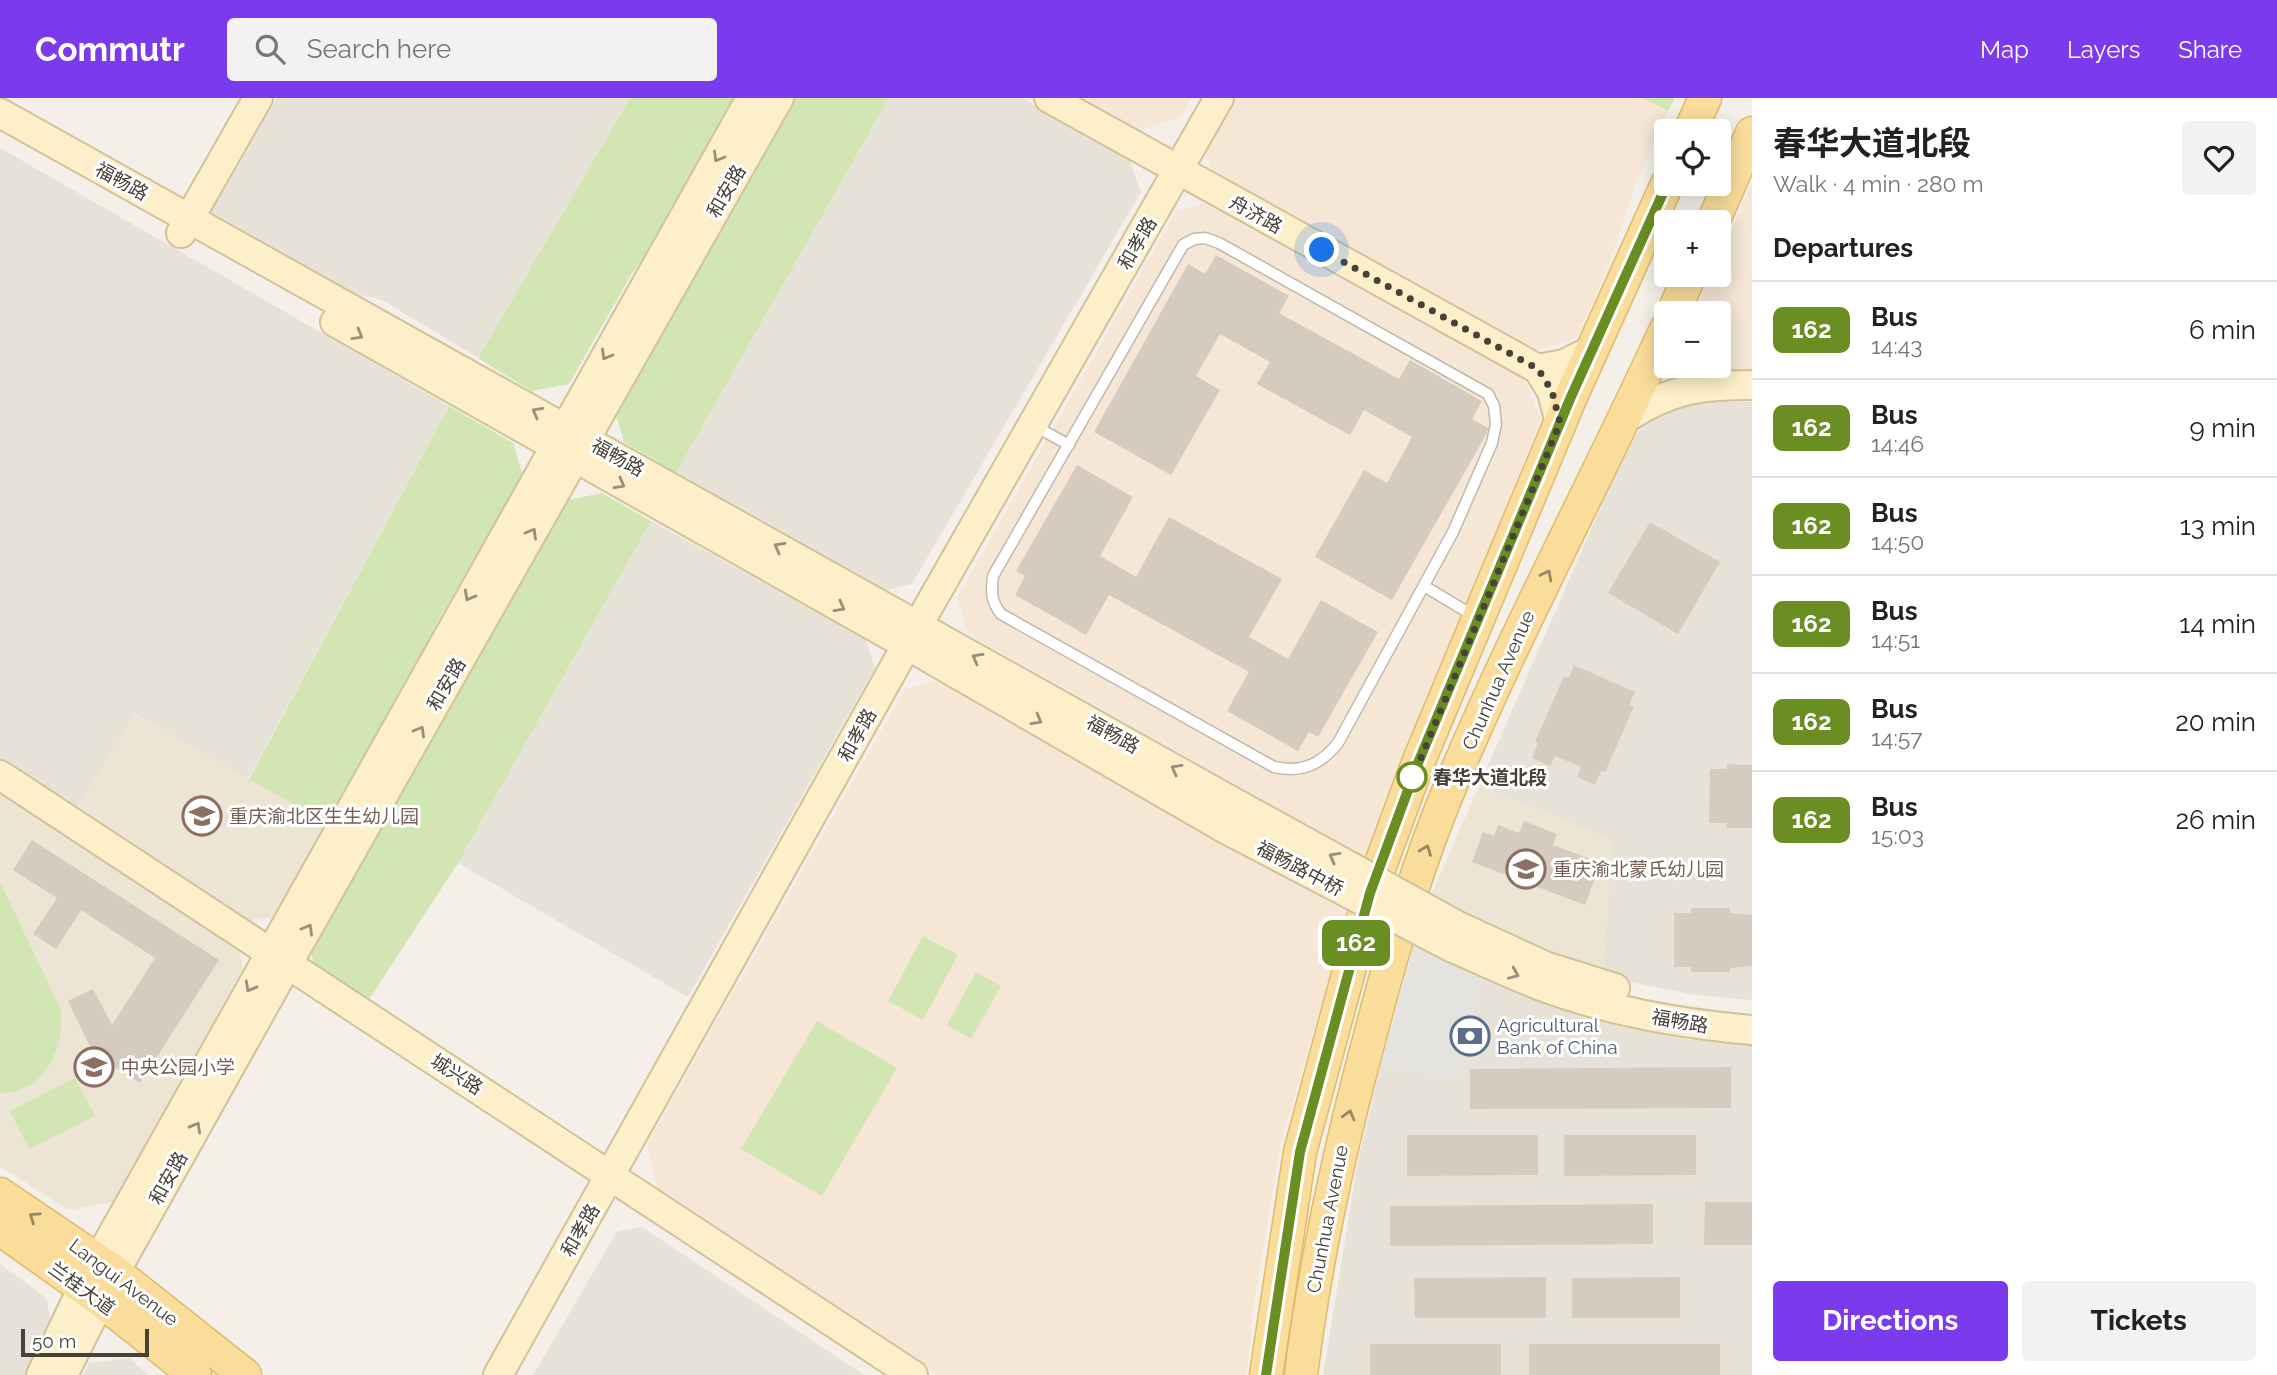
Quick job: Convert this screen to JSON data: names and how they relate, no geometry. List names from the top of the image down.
{
  "streets": {
    "main road": [
      "福畅路",
      "和安路",
      "舟济路",
      "和孝路",
      "Chunhua Avenue",
      "福畅路中桥",
      "城兴路",
      "Langui Avenue",
      "兰桂大道"
    ]
  },
  "crossings": [
    ["福畅路", "和安路"],
    ["福畅路", "和孝路"],
    ["福畅路", "福畅路中桥"],
    ["和安路", "城兴路"],
    ["和安路", "Langui Avenue"],
    ["和安路", "兰桂大道"],
    ["舟济路", "和孝路"],
    ["和孝路", "城兴路"],
    ["Langui Avenue", "兰桂大道"]
  ],
  "one_way": ["Langui Avenue"],
  "places": {
    "other": ["春华大道北段"],
    "school or university": ["重庆渝北区生生幼儿园", "重庆渝北蒙氏幼儿园", "中央公园小学"],
    "bank": ["Agricultural Bank of China"]
  },
  "lines": ["bus line 162"],
  "scale_bar": "50 m",
  "page": {
    "header": "Commutr",
    "search": "Search here",
    "nav": ["Map", "Layers", "Share"],
    "on_map": "162",
    "heading": [
      ["春华大道北段", "Walk · 4 min · 280 m"],
      "Departures"
    ],
    "map_buttons": ["+", "−"],
    "list": [
      {
        "mark": "162",
        "name": "Bus",
        "note": "14:43",
        "value": "6 min"
      },
      {
        "mark": "162",
        "name": "Bus",
        "note": "14:46",
        "value": "9 min"
      },
      {
        "mark": "162",
        "name": "Bus",
        "note": "14:50",
        "value": "13 min"
      },
      {
        "mark": "162",
        "name": "Bus",
        "note": "14:51",
        "value": "14 min"
      },
      {
        "mark": "162",
        "name": "Bus",
        "note": "14:57",
        "value": "20 min"
      },
      {
        "mark": "162",
        "name": "Bus",
        "note": "15:03",
        "value": "26 min"
      }
    ],
    "buttons": ["Directions", "Tickets"],
    "scale": "50 m"
  }
}
